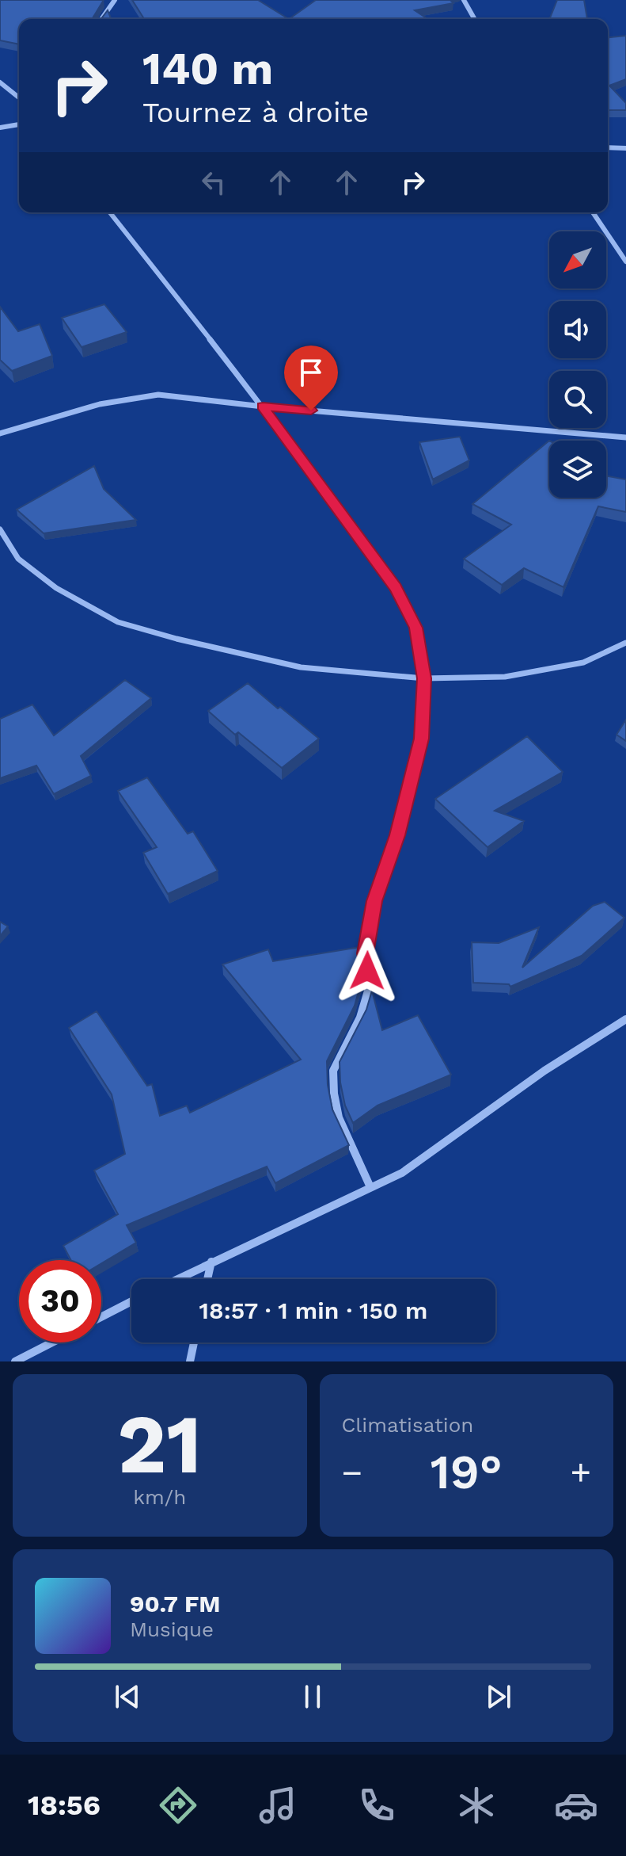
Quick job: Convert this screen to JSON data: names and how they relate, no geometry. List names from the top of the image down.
{
  "north": "bottom left",
  "page": {
    "turn": ["140 m", "Tournez à droite"],
    "limit": "30",
    "trip": "18:57 · 1 min · 150 m",
    "tile": [
      ["21", "km/h"],
      "Climatisation"
    ],
    "heat": ["−", "19°", "+"],
    "song": ["90.7 FM", "Musique"],
    "tabs": "18:56"
  }
}
